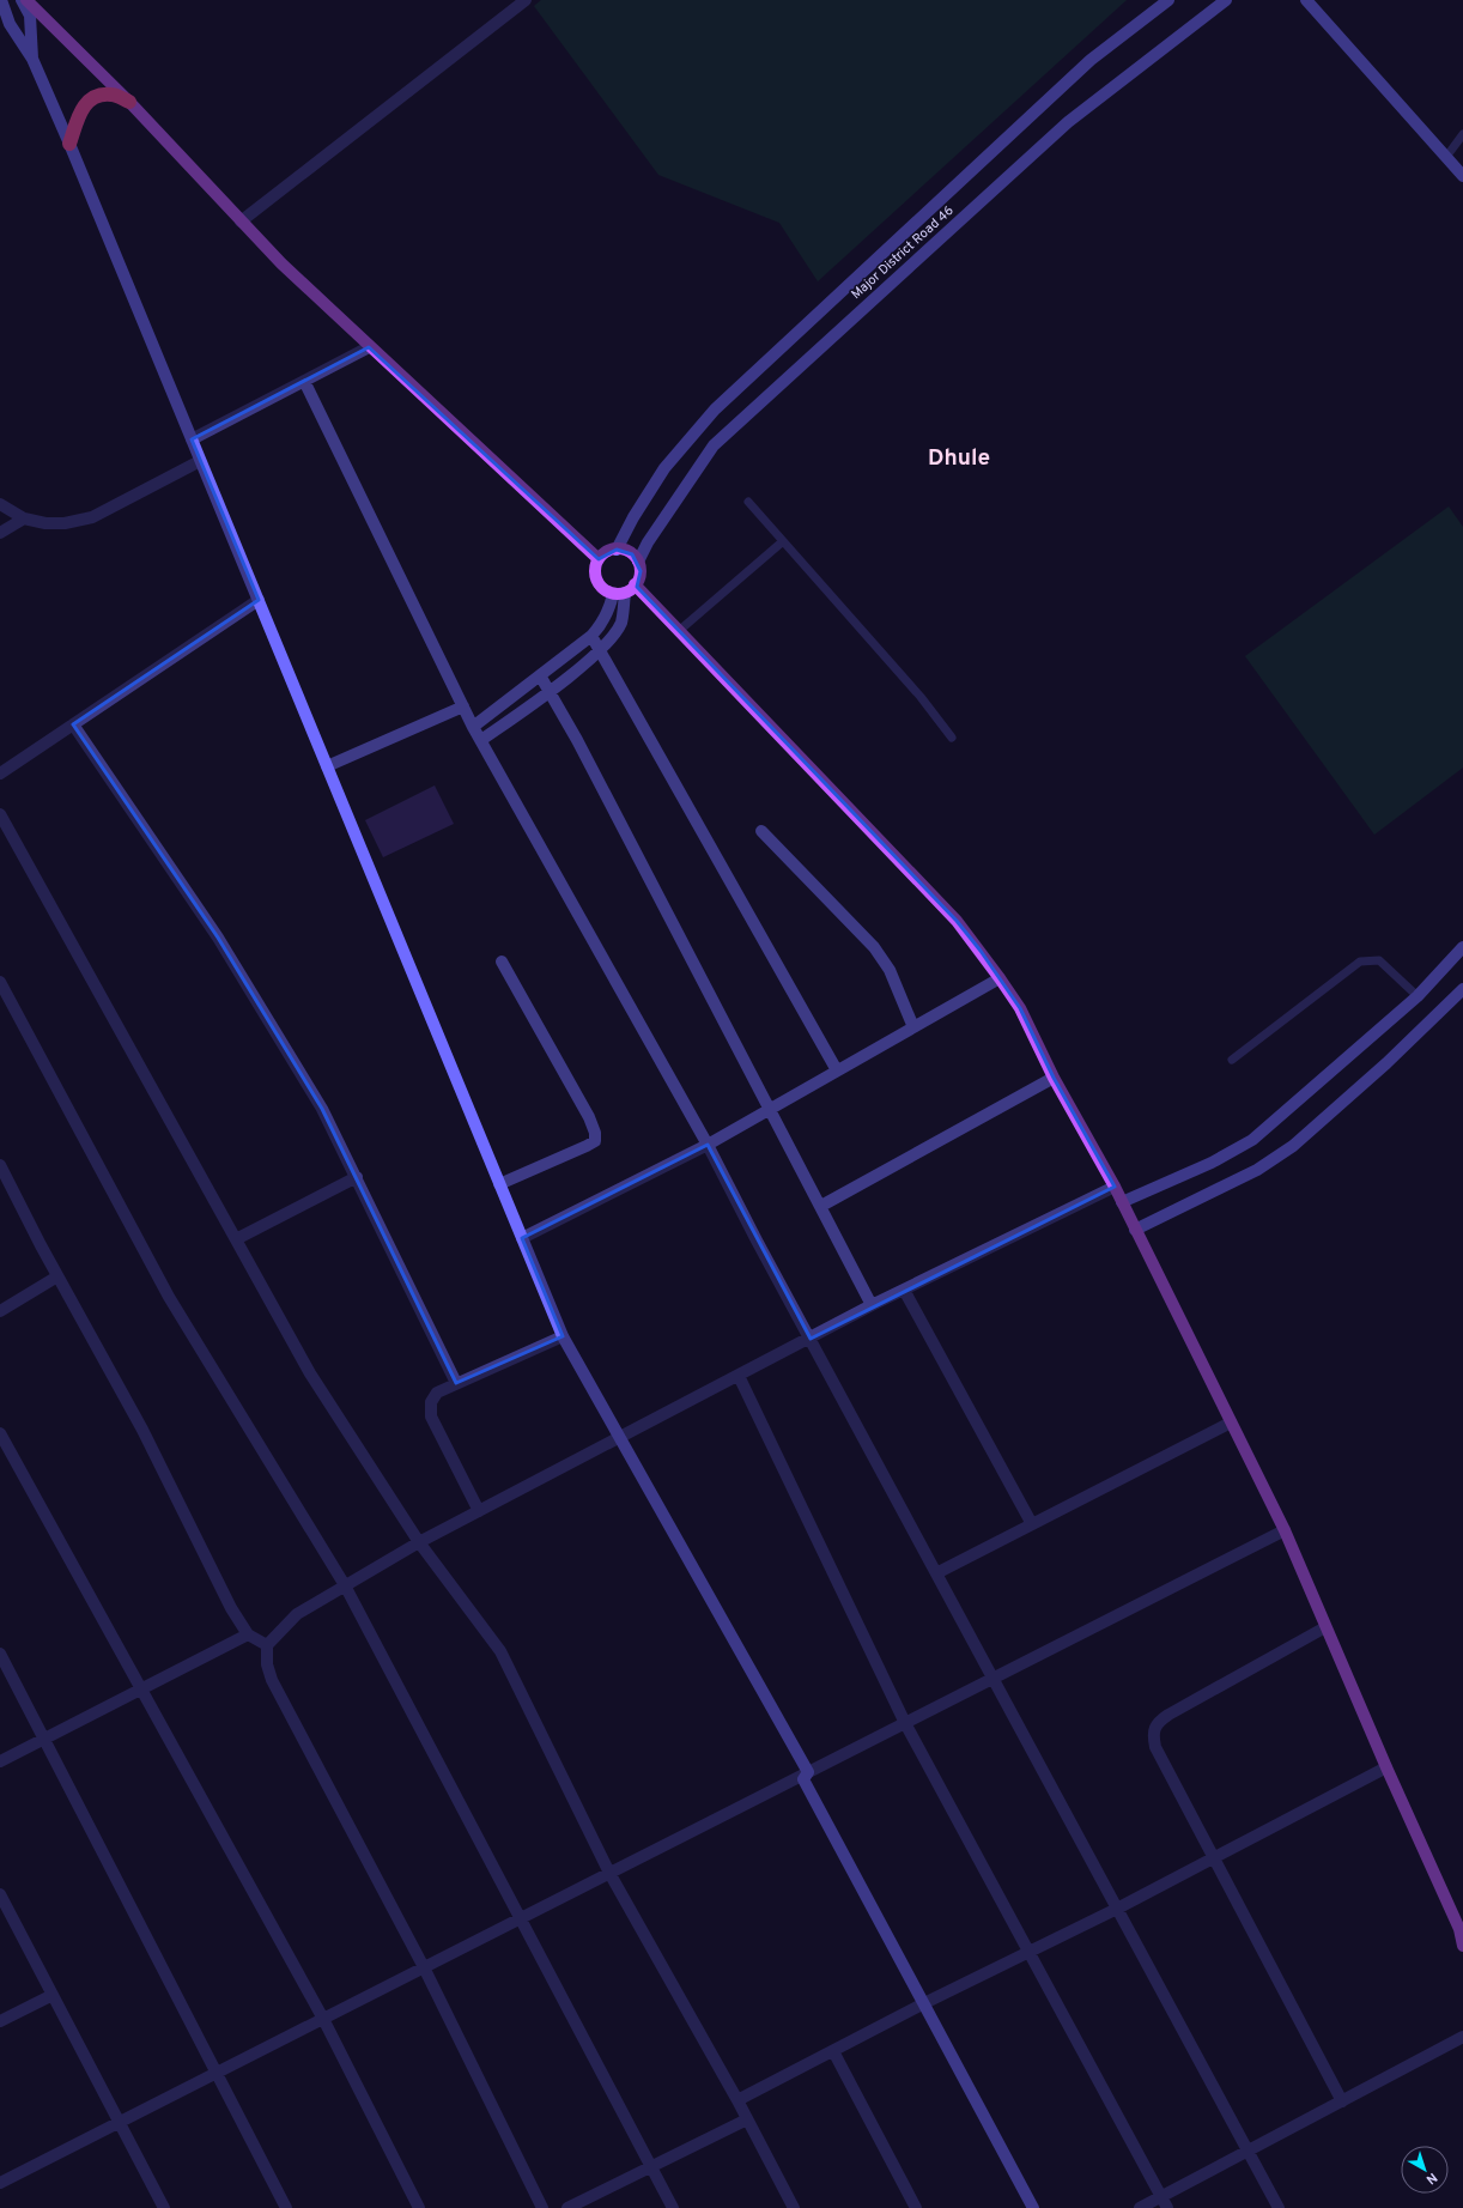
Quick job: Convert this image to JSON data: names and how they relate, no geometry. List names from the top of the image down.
{
  "streets": {
    "main road": ["Major District Road 46"]
  },
  "districts": ["Dhule"],
  "north": "bottom right"
}
